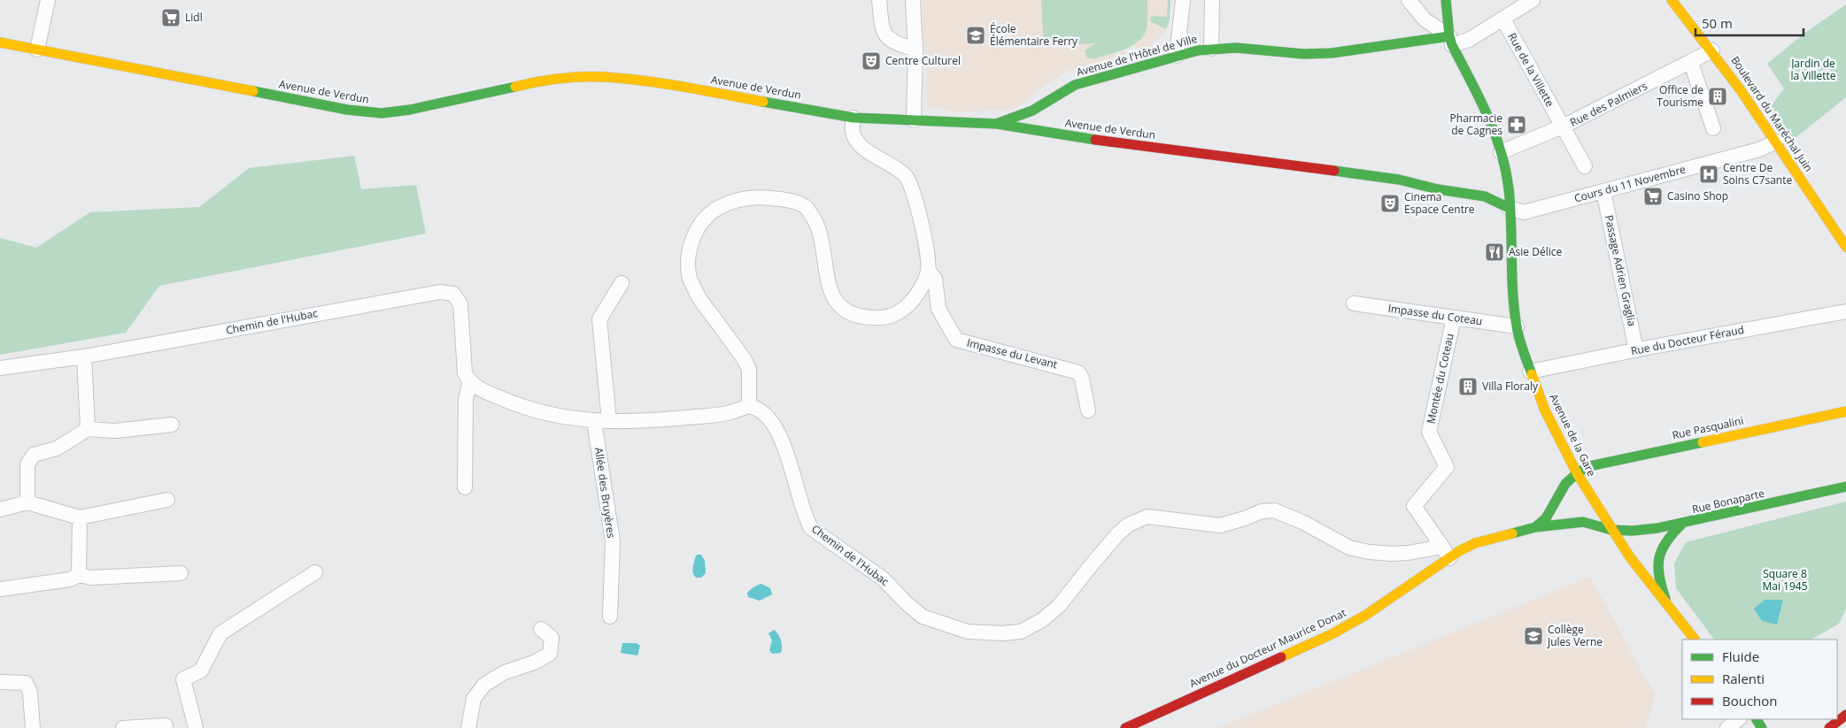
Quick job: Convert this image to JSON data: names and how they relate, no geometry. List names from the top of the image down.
{
  "streets": {
    "main road": [
      "Avenue de l'Hôtel de Ville",
      "Avenue de Verdun",
      "Boulevard du Maréchal Juin",
      "Rue Pasqualini",
      "Avenue de la Gare",
      "Rue Bonaparte",
      "Avenue du Docteur Maurice Donat"
    ],
    "street": [
      "Rue de la Villette",
      "Rue des Palmiers",
      "Cours du 11 Novembre",
      "Passage Adrien Graglia",
      "Impasse du Coteau",
      "Chemin de l'Hubac",
      "Rue du Docteur Féraud",
      "Impasse du Levant",
      "Montée du Coteau",
      "Allée des Bruyères"
    ]
  },
  "crossings": [
    ["Avenue de l'Hôtel de Ville", "Avenue de Verdun"],
    ["Avenue de l'Hôtel de Ville", "Avenue de la Gare"],
    ["Rue de la Villette", "Rue des Palmiers"],
    ["Avenue de Verdun", "Cours du 11 Novembre"],
    ["Avenue de Verdun", "Avenue de la Gare"],
    ["Rue des Palmiers", "Boulevard du Maréchal Juin"],
    ["Rue des Palmiers", "Avenue de la Gare"],
    ["Boulevard du Maréchal Juin", "Cours du 11 Novembre"],
    ["Cours du 11 Novembre", "Passage Adrien Graglia"],
    ["Cours du 11 Novembre", "Avenue de la Gare"],
    ["Passage Adrien Graglia", "Rue du Docteur Féraud"],
    ["Impasse du Coteau", "Montée du Coteau"],
    ["Impasse du Coteau", "Avenue de la Gare"],
    ["Chemin de l'Hubac", "Montée du Coteau"],
    ["Chemin de l'Hubac", "Avenue du Docteur Maurice Donat"],
    ["Rue du Docteur Féraud", "Avenue de la Gare"],
    ["Montée du Coteau", "Avenue du Docteur Maurice Donat"],
    ["Rue Pasqualini", "Avenue de la Gare"],
    ["Avenue de la Gare", "Rue Bonaparte"],
    ["Avenue de la Gare", "Avenue du Docteur Maurice Donat"],
    ["Rue Bonaparte", "Avenue du Docteur Maurice Donat"]
  ],
  "parks": ["Jardin de la Villette", "Square 8 Mai 1945"],
  "places": {
    "supermarket": ["Lidl", "Casino Shop"],
    "school or university": ["École Élémentaire Ferry", "Collège Jules Verne"],
    "theatre": ["Centre Culturel", "Cinema Espace Centre"],
    "building": ["Office de Tourisme", "Villa Floraly"],
    "pharmacy": ["Pharmacie de Cagnes"],
    "hospital": ["Centre De Soins C7sante"],
    "restaurant": ["Asie Délice"]
  },
  "legend": ["Fluide", "Ralenti", "Bouchon"],
  "scale_bar": "50 m"
}
